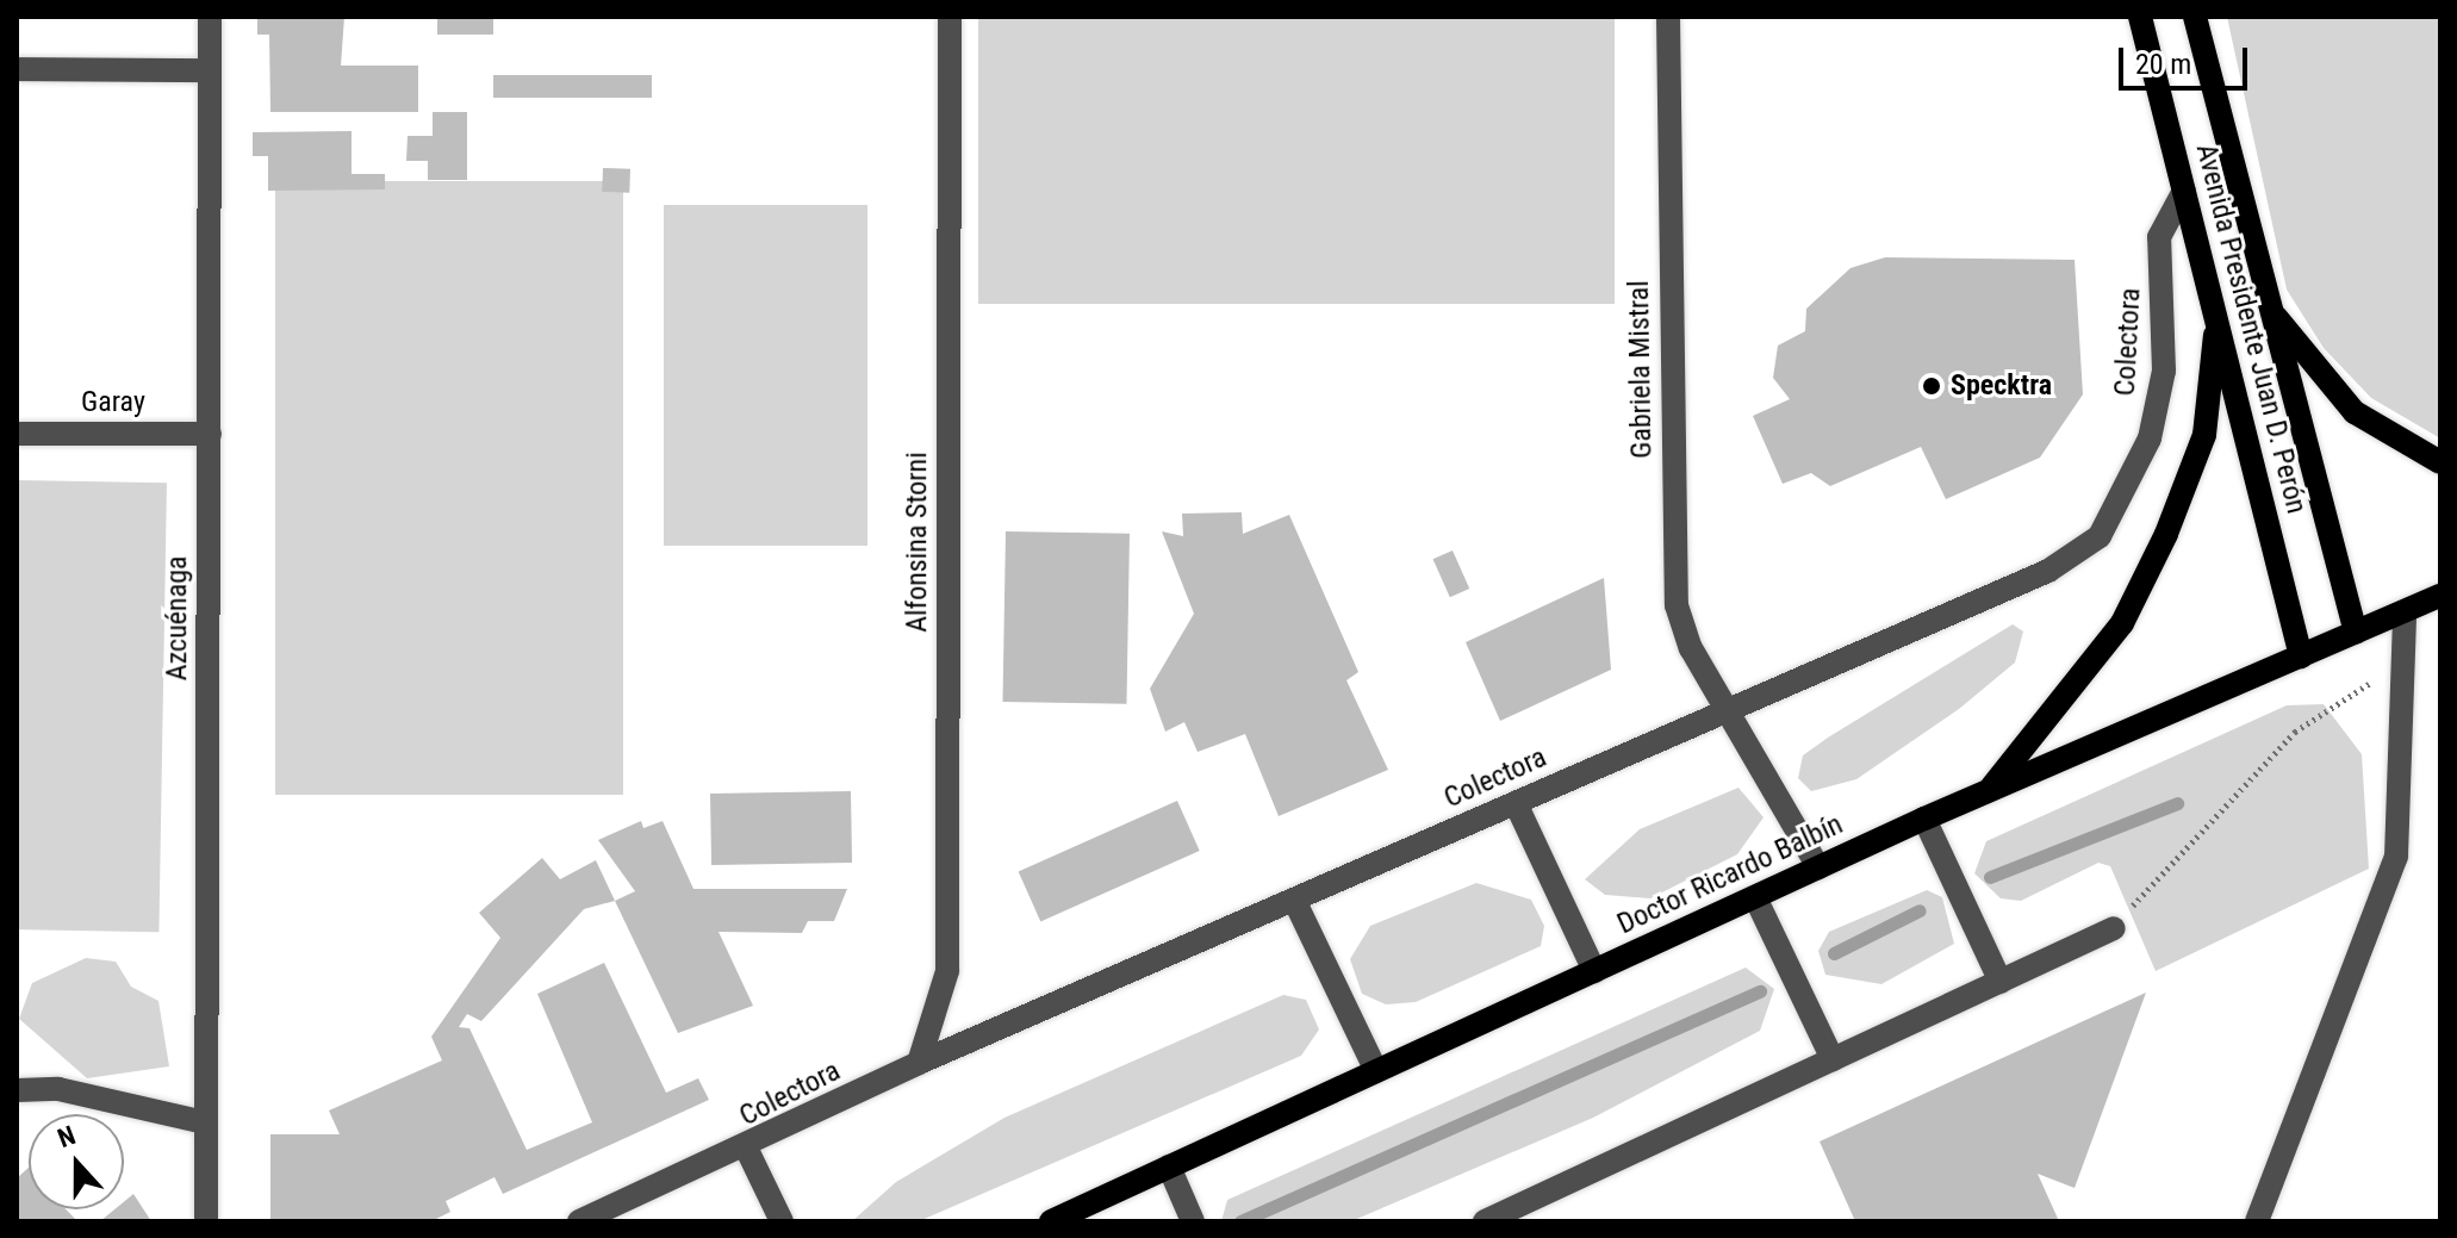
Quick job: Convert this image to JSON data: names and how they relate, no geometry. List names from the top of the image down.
{
  "streets": {
    "main road": ["Avenida Presidente Juan D. Perón", "Doctor Ricardo Balbín"],
    "street": [
      "Colectora",
      "Gabriela Mistral",
      "Garay",
      "Alfonsina Storni",
      "Azcuénaga"
    ]
  },
  "crossings": [
    ["Avenida Presidente Juan D. Perón", "Colectora"],
    ["Avenida Presidente Juan D. Perón", "Doctor Ricardo Balbín"],
    ["Colectora", "Gabriela Mistral"],
    ["Colectora", "Alfonsina Storni"],
    ["Gabriela Mistral", "Doctor Ricardo Balbín"],
    ["Garay", "Azcuénaga"]
  ],
  "places": ["Specktra"],
  "scale_bar": "20 m",
  "north": "top"
}
